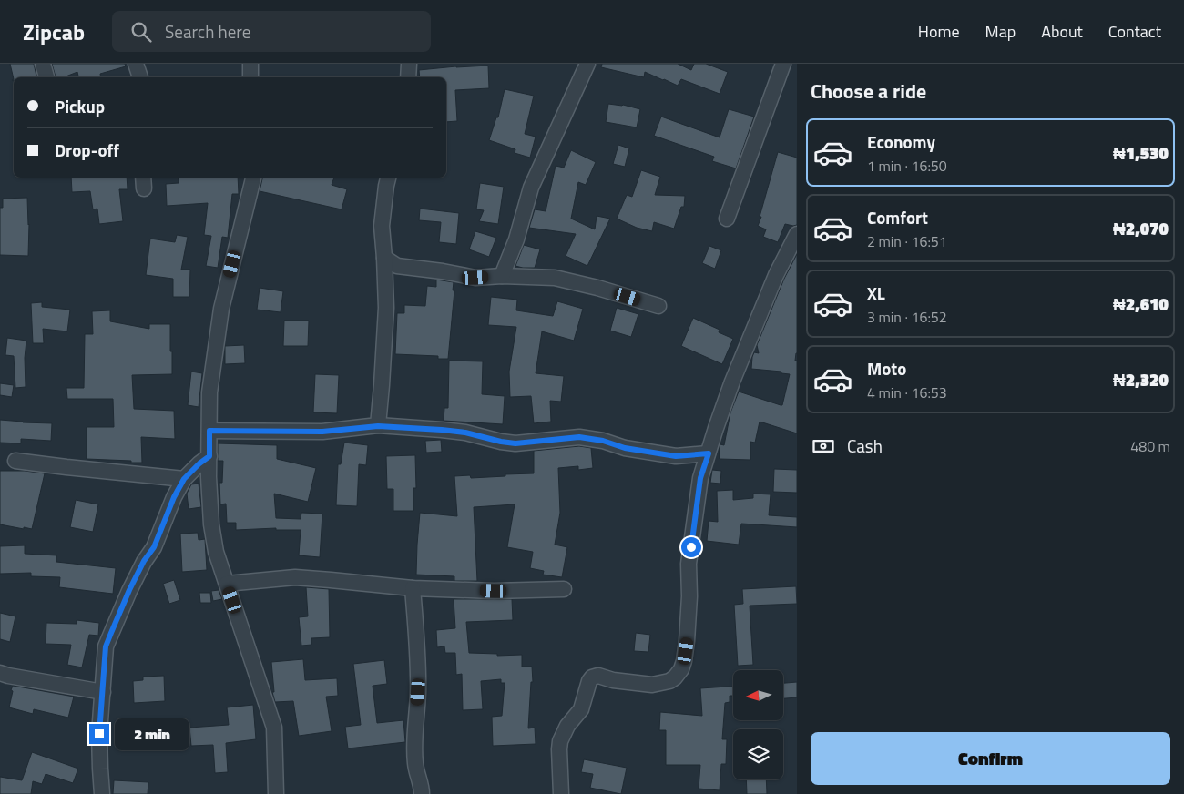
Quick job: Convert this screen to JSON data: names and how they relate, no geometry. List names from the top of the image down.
{
  "north": "left",
  "page": {
    "header": "Zipcab",
    "search": "Search here",
    "nav": [
      "Home",
      "Map",
      "About",
      "Contact"
    ],
    "heading": "Choose a ride",
    "banner": ["Pickup", "Drop-off"],
    "list": [
      {
        "name": "Economy",
        "note": "1 min · 16:50",
        "value": "₦1,530"
      },
      {
        "name": "Comfort",
        "note": "2 min · 16:51",
        "value": "₦2,070"
      },
      {
        "name": "XL",
        "note": "3 min · 16:52",
        "value": "₦2,610"
      },
      {
        "name": "Moto",
        "note": "4 min · 16:53",
        "value": "₦2,320"
      }
    ],
    "pay": ["Cash", "480 m"],
    "bubble": "2 min",
    "buttons": "Confirm"
  }
}
